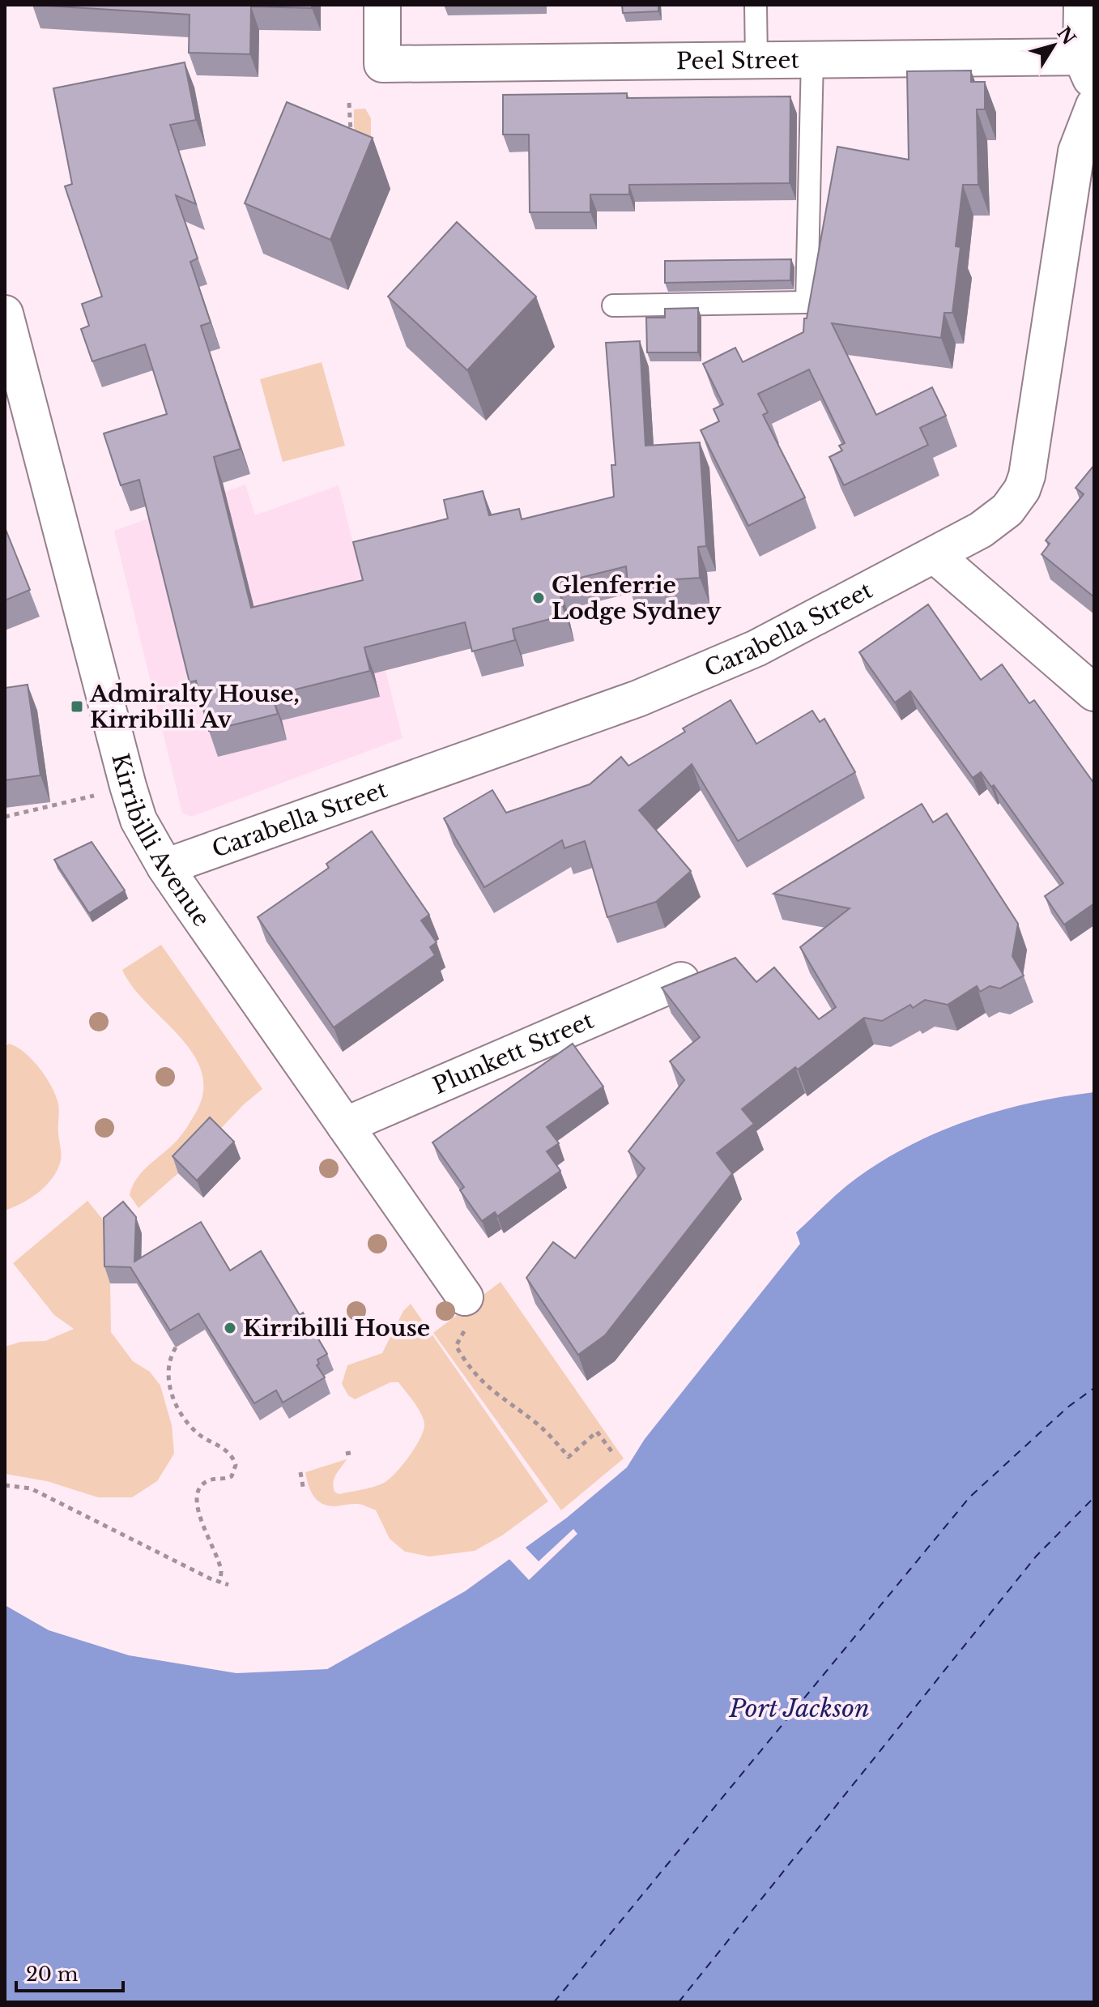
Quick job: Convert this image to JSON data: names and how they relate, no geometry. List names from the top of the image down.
{
  "streets": {
    "street": [
      "Peel Street",
      "Carabella Street",
      "Kirribilli Avenue",
      "Plunkett Street"
    ]
  },
  "crossings": [
    ["Carabella Street", "Kirribilli Avenue"],
    ["Kirribilli Avenue", "Plunkett Street"]
  ],
  "water": ["Port Jackson"],
  "places": {
    "other": ["Glenferrie Lodge Sydney", "Kirribilli House"],
    "transit": ["Admiralty House, Kirribilli Av"]
  },
  "scale_bar": "20 m",
  "north": "top right"
}
